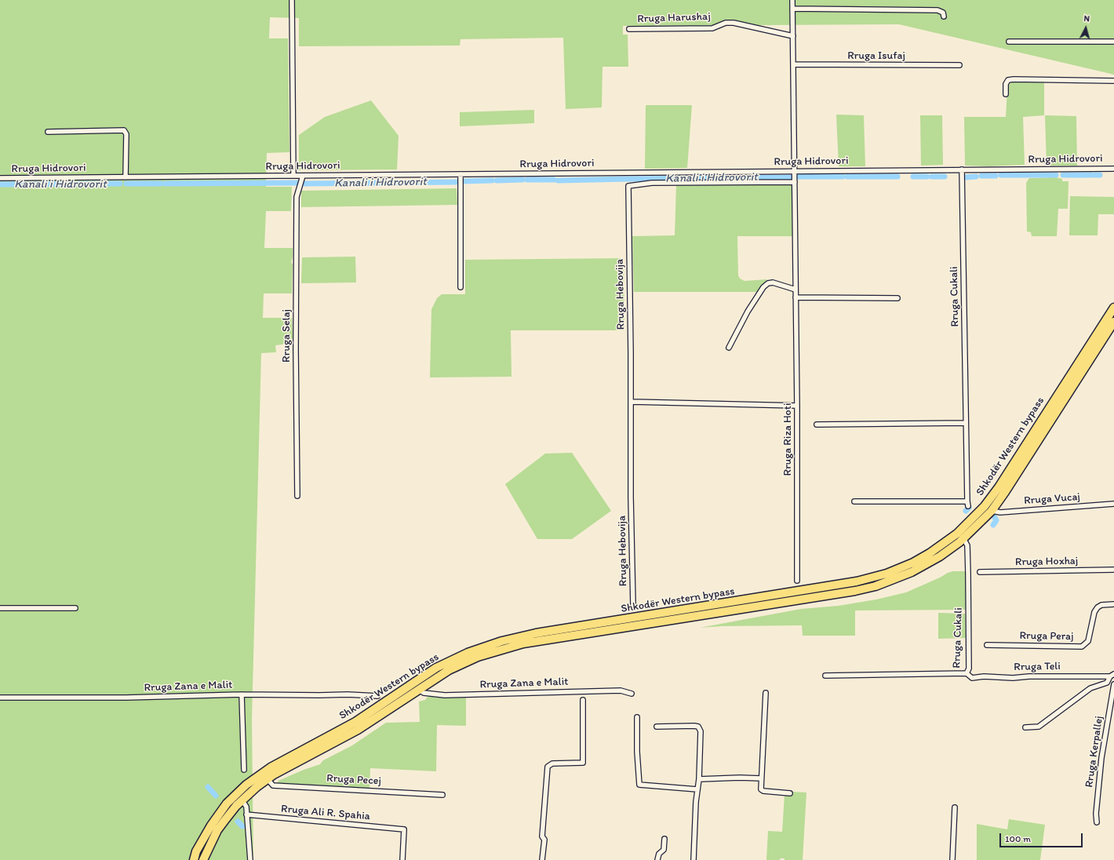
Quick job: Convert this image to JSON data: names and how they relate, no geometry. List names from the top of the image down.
{
  "streets": {
    "highway": ["Shkodër Western bypass"],
    "street": [
      "Rruga Harushaj",
      "Rruga Isufaj",
      "Rruga Hidrovori",
      "Rruga Hebovija",
      "Rruga Cukali",
      "Rruga Selaj",
      "Rruga Riza Hoti",
      "Rruga Vucaj",
      "Rruga Hoxhaj",
      "Rruga Peraj",
      "Rruga Teli",
      "Rruga Zana e Malit",
      "Rruga Kerpallej",
      "Rruga Pecej",
      "Rruga Ali R. Spahia"
    ]
  },
  "crossings": [
    ["Rruga Hidrovori", "Rruga Cukali"],
    ["Rruga Hidrovori", "Rruga Selaj"],
    ["Rruga Hidrovori", "Rruga Riza Hoti"],
    ["Rruga Hebovija", "Rruga Riza Hoti"],
    ["Rruga Cukali", "Shkodër Western bypass"],
    ["Rruga Cukali", "Rruga Teli"],
    ["Shkodër Western bypass", "Rruga Vucaj"],
    ["Shkodër Western bypass", "Rruga Zana e Malit"],
    ["Shkodër Western bypass", "Rruga Pecej"]
  ],
  "water": ["Kanali i Hidrovorit"],
  "scale_bar": "100 m",
  "north": "top"
}
